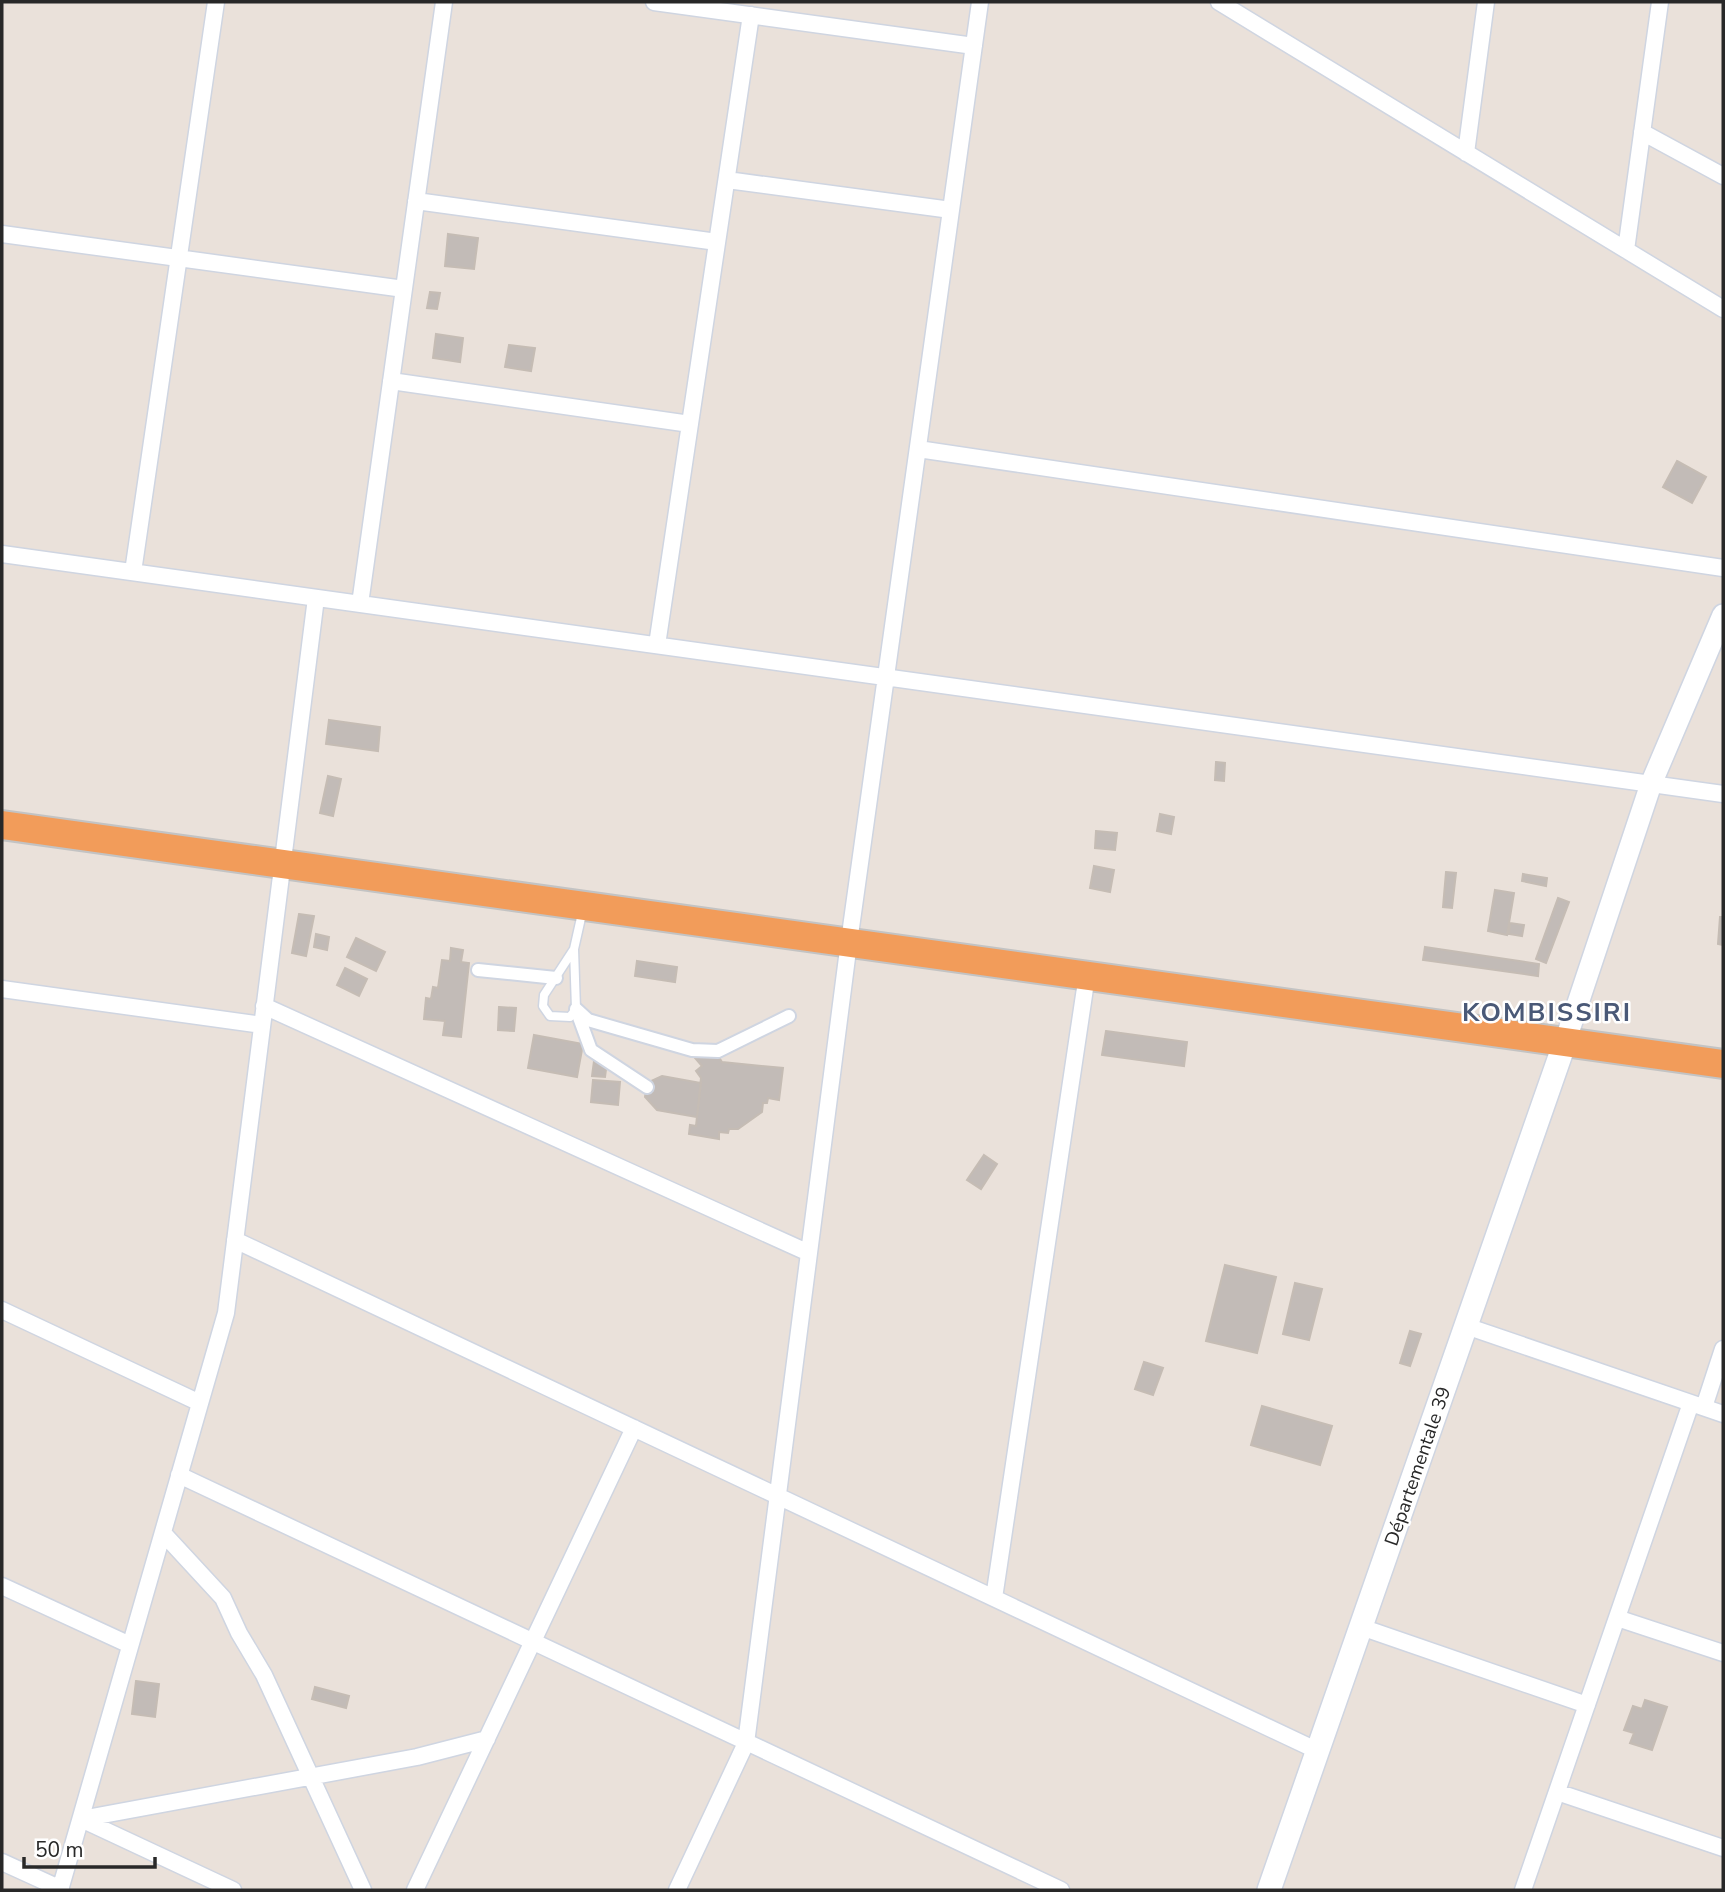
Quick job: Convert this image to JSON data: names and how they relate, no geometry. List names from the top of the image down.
{
  "streets": {
    "main road": ["Départementale 39"]
  },
  "districts": ["KOMBISSIRI"],
  "scale_bar": "50 m"
}
